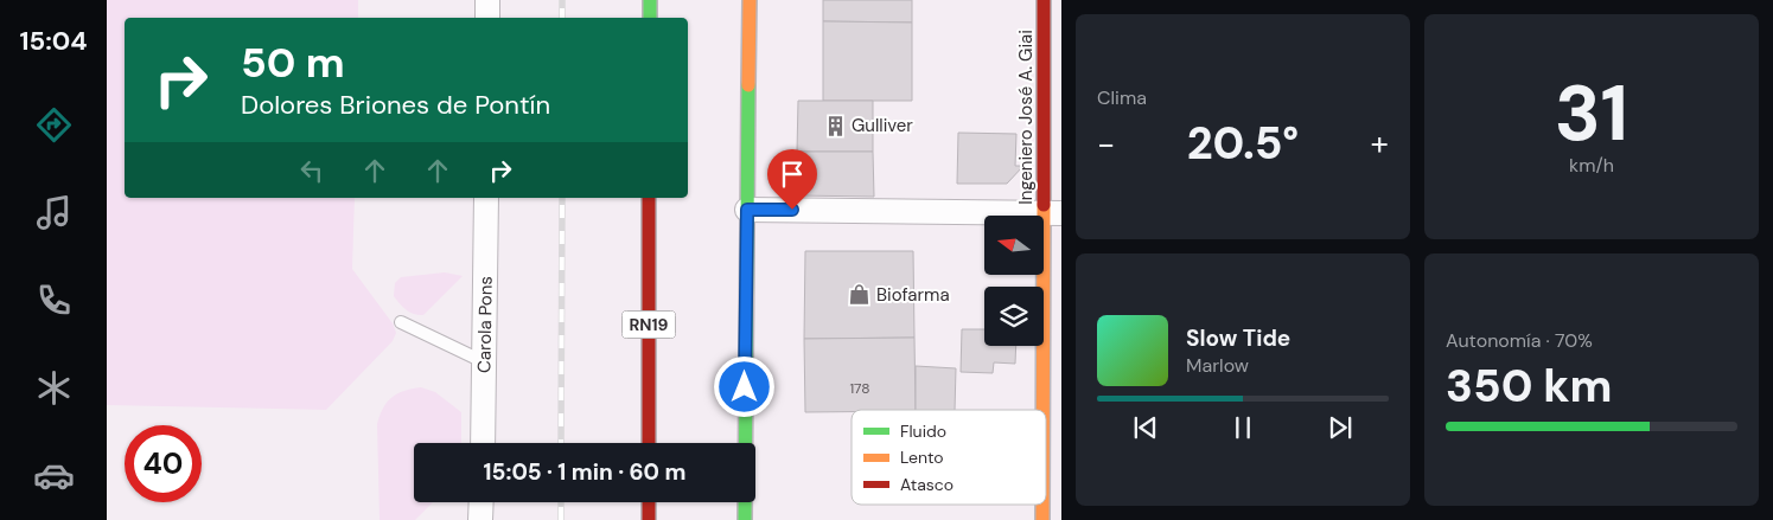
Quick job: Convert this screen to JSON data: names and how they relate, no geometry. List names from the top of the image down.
{
  "streets": {
    "main road": ["Ingeniero José A. Giai", "RN19"],
    "street": ["Carola Pons"]
  },
  "places": {
    "building": ["Gulliver"],
    "shop": ["Biofarma"]
  },
  "house_numbers": ["178"],
  "legend": ["Fluido", "Lento", "Atasco"],
  "north": "left",
  "page": {
    "tabs": "15:04",
    "tile": [
      "Clima",
      ["31", "km/h"],
      ["Autonomía · 70%", "350 km"]
    ],
    "turn": ["50 m", "Dolores Briones de Pontín"],
    "heat": ["−", "20.5°", "+"],
    "song": ["Slow Tide", "Marlow"],
    "limit": "40",
    "trip": "15:05 · 1 min · 60 m"
  }
}
